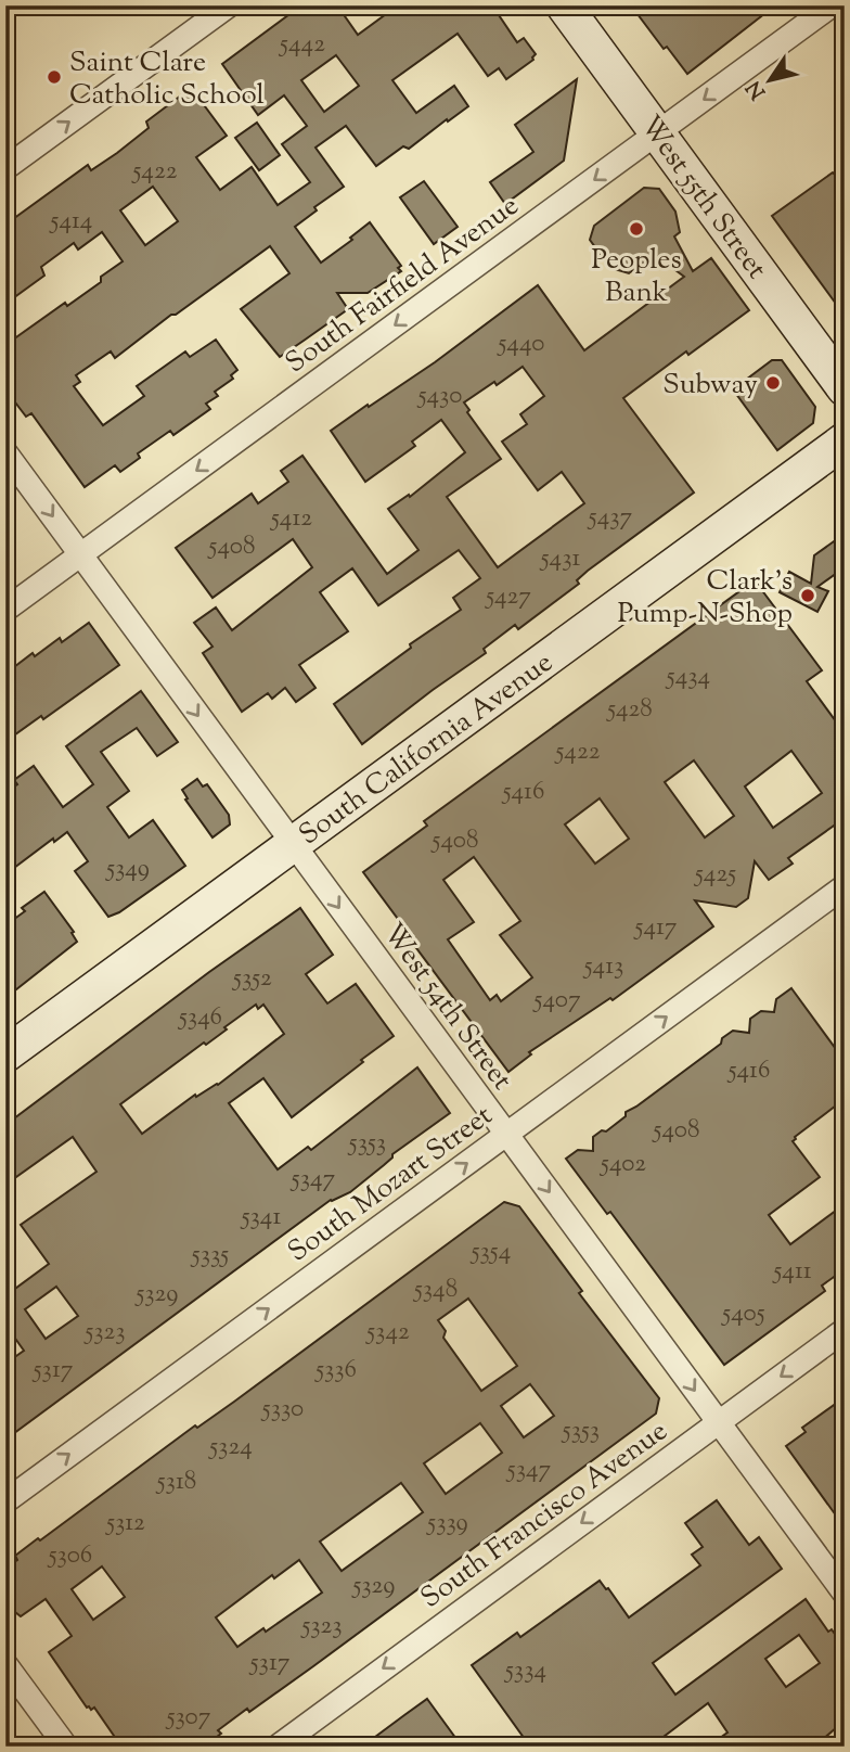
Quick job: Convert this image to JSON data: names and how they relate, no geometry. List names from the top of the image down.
{
  "streets": {
    "street": [
      "West 55th Street",
      "South Fairfield Avenue",
      "South California Avenue",
      "West 54th Street",
      "South Mozart Street",
      "South Francisco Avenue"
    ]
  },
  "crossings": [
    ["West 55th Street", "South Fairfield Avenue"],
    ["South Fairfield Avenue", "West 54th Street"],
    ["South California Avenue", "West 54th Street"],
    ["West 54th Street", "South Mozart Street"],
    ["West 54th Street", "South Francisco Avenue"]
  ],
  "one_way": [
    "South Fairfield Avenue",
    "West 54th Street",
    "South Mozart Street",
    "South Francisco Avenue"
  ],
  "places": [
    "Saint Clare Catholic School",
    "Peoples Bank",
    "Subway",
    "Clark's Pump-N-Shop"
  ],
  "house_numbers": [
    "5442",
    "5422",
    "5414",
    "5440",
    "5430",
    "5437",
    "5412",
    "5408",
    "5431",
    "5427",
    "5434",
    "5428",
    "5422",
    "5416",
    "5408",
    "5349",
    "5425",
    "5417",
    "5413",
    "5352",
    "5407",
    "5346",
    "5416",
    "5408",
    "5353",
    "5402",
    "5347",
    "5341",
    "5354",
    "5335",
    "5411",
    "5348",
    "5329",
    "5405",
    "5323",
    "5342",
    "5317",
    "5336",
    "5330",
    "5353",
    "5324",
    "5347",
    "5318",
    "5312",
    "5339",
    "5306",
    "5329",
    "5323",
    "5317",
    "5334",
    "5307"
  ],
  "north": "bottom left"
}
